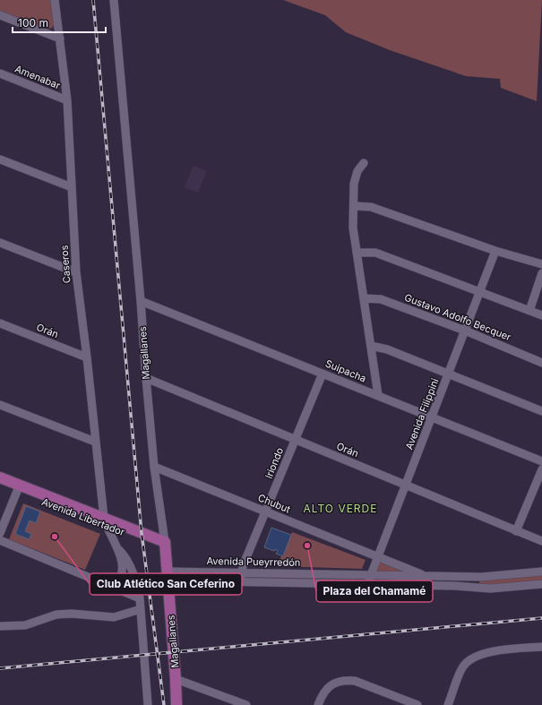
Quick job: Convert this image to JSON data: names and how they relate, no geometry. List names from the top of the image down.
{
  "streets": {
    "main road": ["Magallanes", "Avenida Libertador"],
    "street": [
      "Amenabar",
      "Caseros",
      "Gustavo Adolfo Becquer",
      "Orán",
      "Suipacha",
      "Avenida Filippini",
      "Iriondo",
      "Chubut",
      "Avenida Pueyrredón"
    ]
  },
  "crossings": [
    ["Amenabar", "Caseros"],
    ["Caseros", "Orán"],
    ["Caseros", "Avenida Libertador"],
    ["Gustavo Adolfo Becquer", "Avenida Filippini"],
    ["Orán", "Magallanes"],
    ["Orán", "Avenida Filippini"],
    ["Orán", "Iriondo"],
    ["Magallanes", "Suipacha"],
    ["Magallanes", "Chubut"],
    ["Magallanes", "Avenida Libertador"],
    ["Magallanes", "Avenida Pueyrredón"],
    ["Suipacha", "Avenida Filippini"],
    ["Suipacha", "Iriondo"],
    ["Avenida Filippini", "Chubut"],
    ["Avenida Filippini", "Avenida Pueyrredón"],
    ["Iriondo", "Chubut"],
    ["Iriondo", "Avenida Pueyrredón"],
    ["Chubut", "Avenida Pueyrredón"]
  ],
  "districts": ["ALTO VERDE"],
  "places": ["Club Atlético San Ceferino", "Plaza del Chamamé"],
  "scale_bar": "100 m"
}
